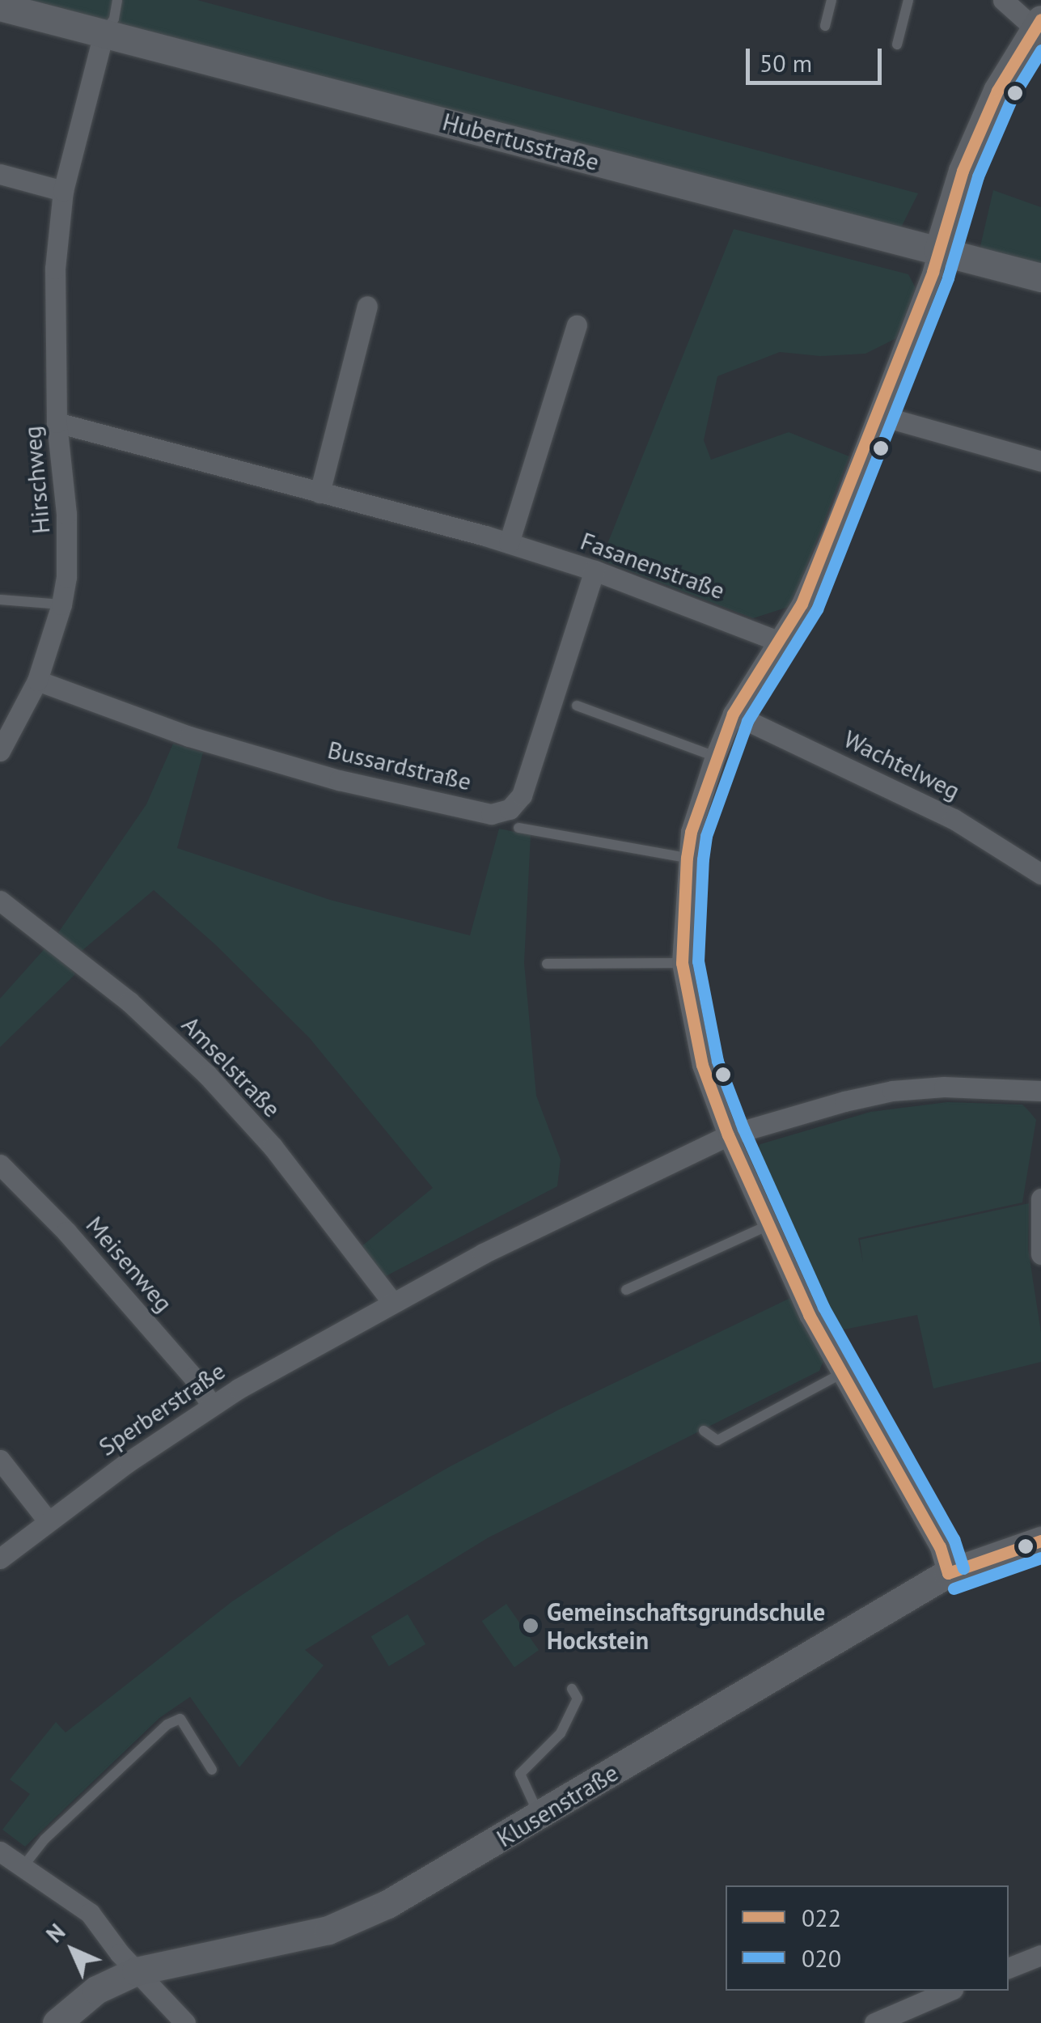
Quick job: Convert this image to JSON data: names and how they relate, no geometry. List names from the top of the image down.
{
  "streets": {
    "street": [
      "Hubertusstraße",
      "Hirschweg",
      "Fasanenstraße",
      "Wachtelweg",
      "Bussardstraße",
      "Amselstraße",
      "Meisenweg",
      "Sperberstraße",
      "Klusenstraße"
    ]
  },
  "crossings": [
    ["Hubertusstraße", "Hirschweg"],
    ["Hirschweg", "Fasanenstraße"],
    ["Hirschweg", "Bussardstraße"],
    ["Fasanenstraße", "Bussardstraße"],
    ["Amselstraße", "Sperberstraße"],
    ["Meisenweg", "Sperberstraße"]
  ],
  "places": ["Gemeinschaftsgrundschule Hockstein"],
  "lines": ["transit line 022", "transit line 020"],
  "legend": ["022", "020"],
  "scale_bar": "50 m",
  "north": "top left"
}
